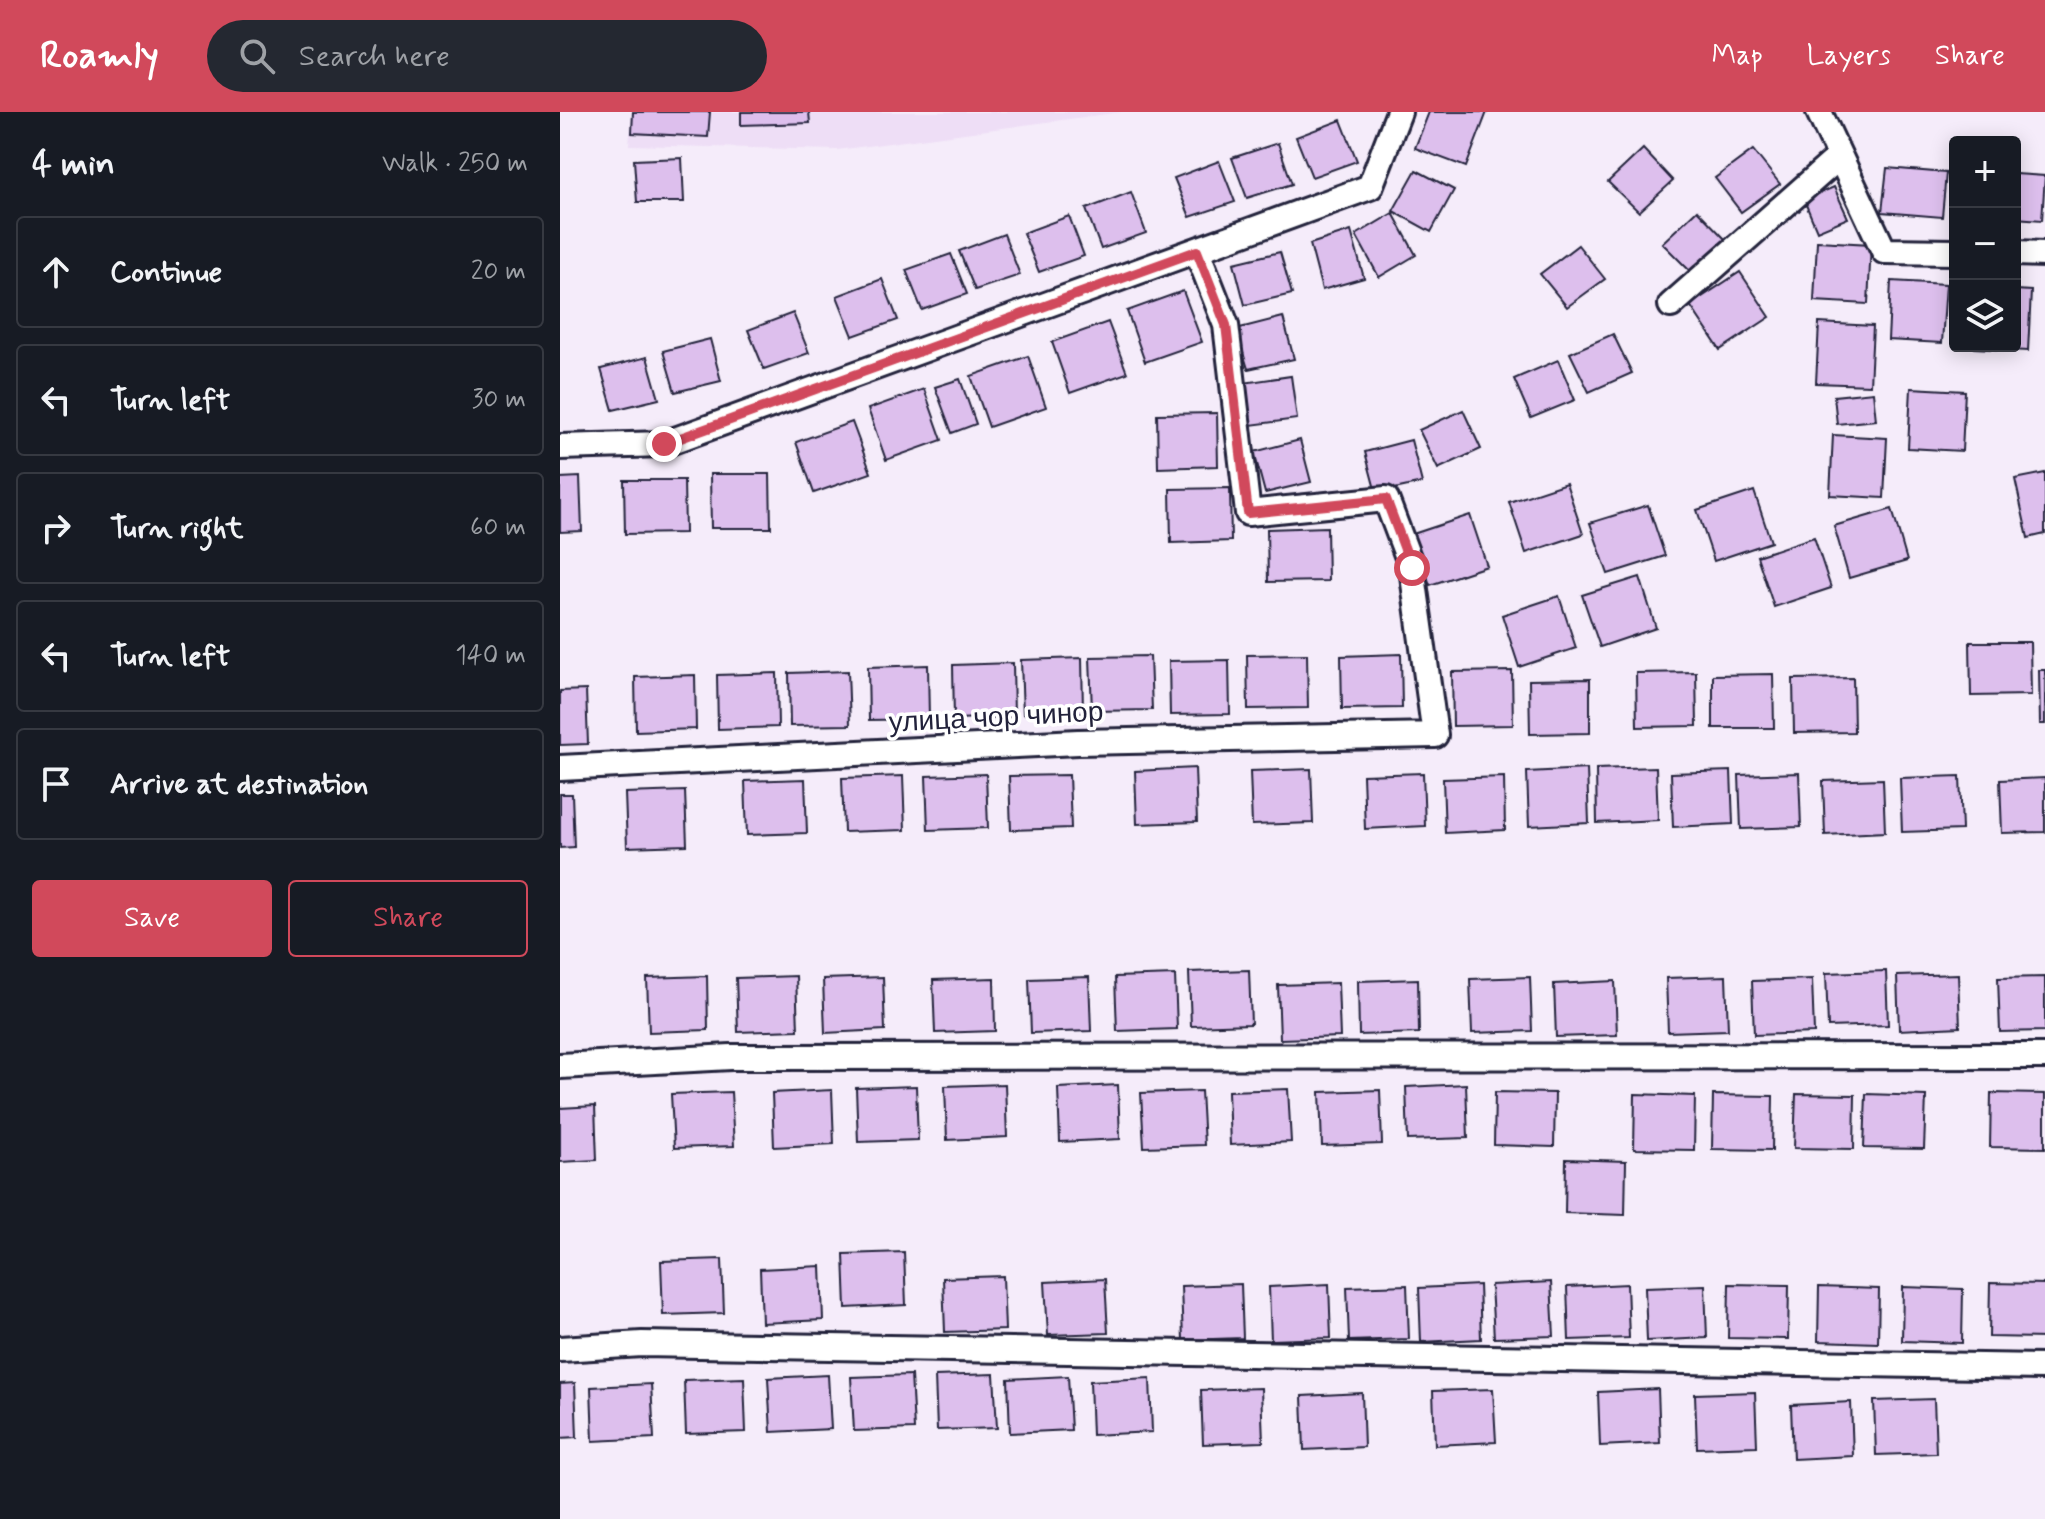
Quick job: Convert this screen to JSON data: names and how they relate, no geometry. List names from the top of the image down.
{
  "streets": {
    "street": ["улица чор чинор"]
  },
  "page": {
    "header": "Roamly",
    "search": "Search here",
    "nav": ["Map", "Layers", "Share"],
    "heading": ["4 min", "Walk · 250 m"],
    "map_buttons": ["+", "−"],
    "list": [
      ["Continue", "20 m"],
      ["Turn left", "30 m"],
      ["Turn right", "60 m"],
      ["Turn left", "140 m"],
      "Arrive at destination"
    ],
    "buttons": ["Save", "Share"]
  }
}
